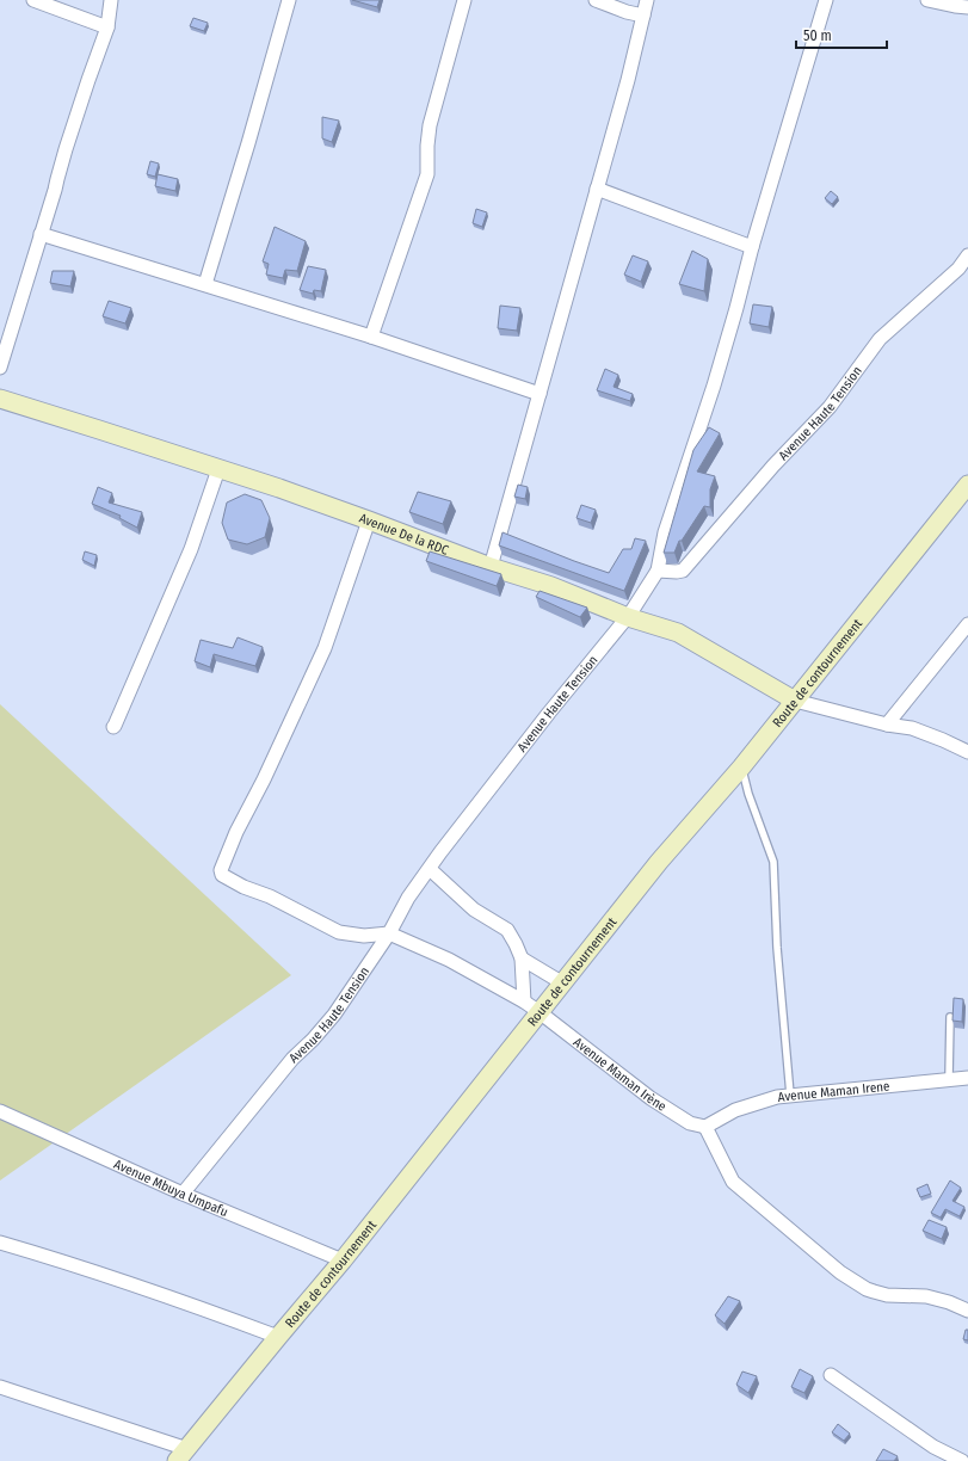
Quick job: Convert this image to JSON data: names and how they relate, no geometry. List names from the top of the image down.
{
  "streets": {
    "street": [
      "Avenue Haute Tension",
      "Avenue De la RDC",
      "Route de contournement",
      "Avenue Maman Irène",
      "Avenue Maman Irene",
      "Avenue Mbuya Umpafu"
    ]
  },
  "crossings": [
    ["Avenue Haute Tension", "Avenue De la RDC"],
    ["Avenue Haute Tension", "Avenue Maman Irène"],
    ["Avenue Haute Tension", "Avenue Mbuya Umpafu"],
    ["Avenue De la RDC", "Route de contournement"],
    ["Route de contournement", "Avenue Maman Irène"],
    ["Route de contournement", "Avenue Mbuya Umpafu"],
    ["Avenue Maman Irène", "Avenue Maman Irene"]
  ],
  "scale_bar": "50 m"
}
